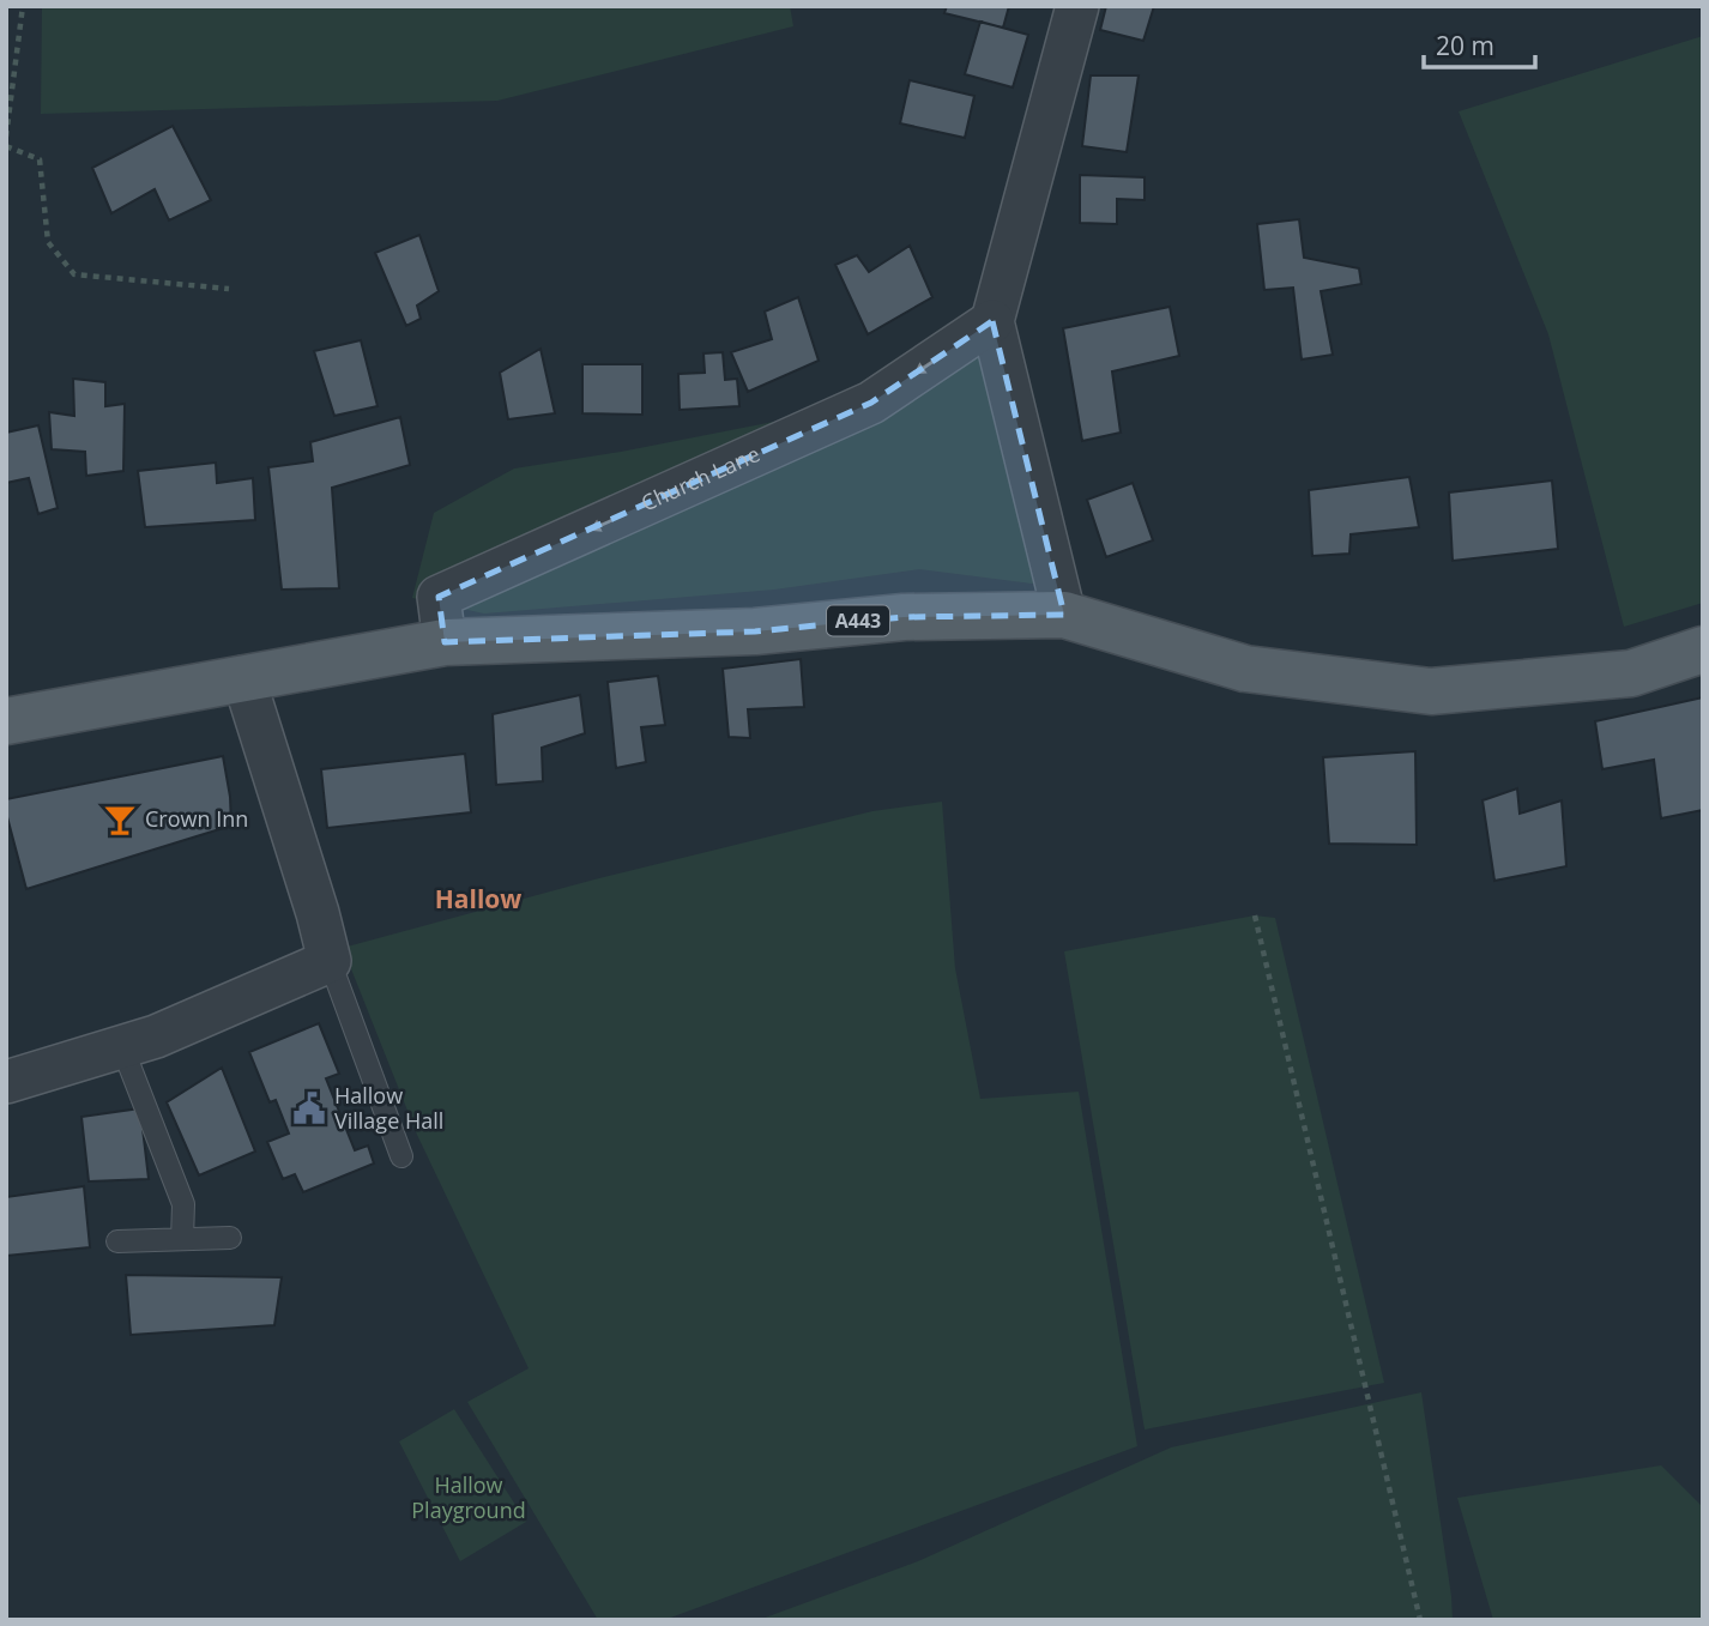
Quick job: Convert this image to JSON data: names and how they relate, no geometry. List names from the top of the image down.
{
  "streets": {
    "main road": ["A443"],
    "street": ["Church Lane"]
  },
  "crossings": [
    ["Church Lane", "A443"]
  ],
  "one_way": ["Church Lane"],
  "districts": ["Hallow"],
  "parks": ["Hallow Playground"],
  "places": {
    "bar": ["Crown Inn"],
    "public building": ["Hallow Village Hall"]
  },
  "scale_bar": "20 m"
}
